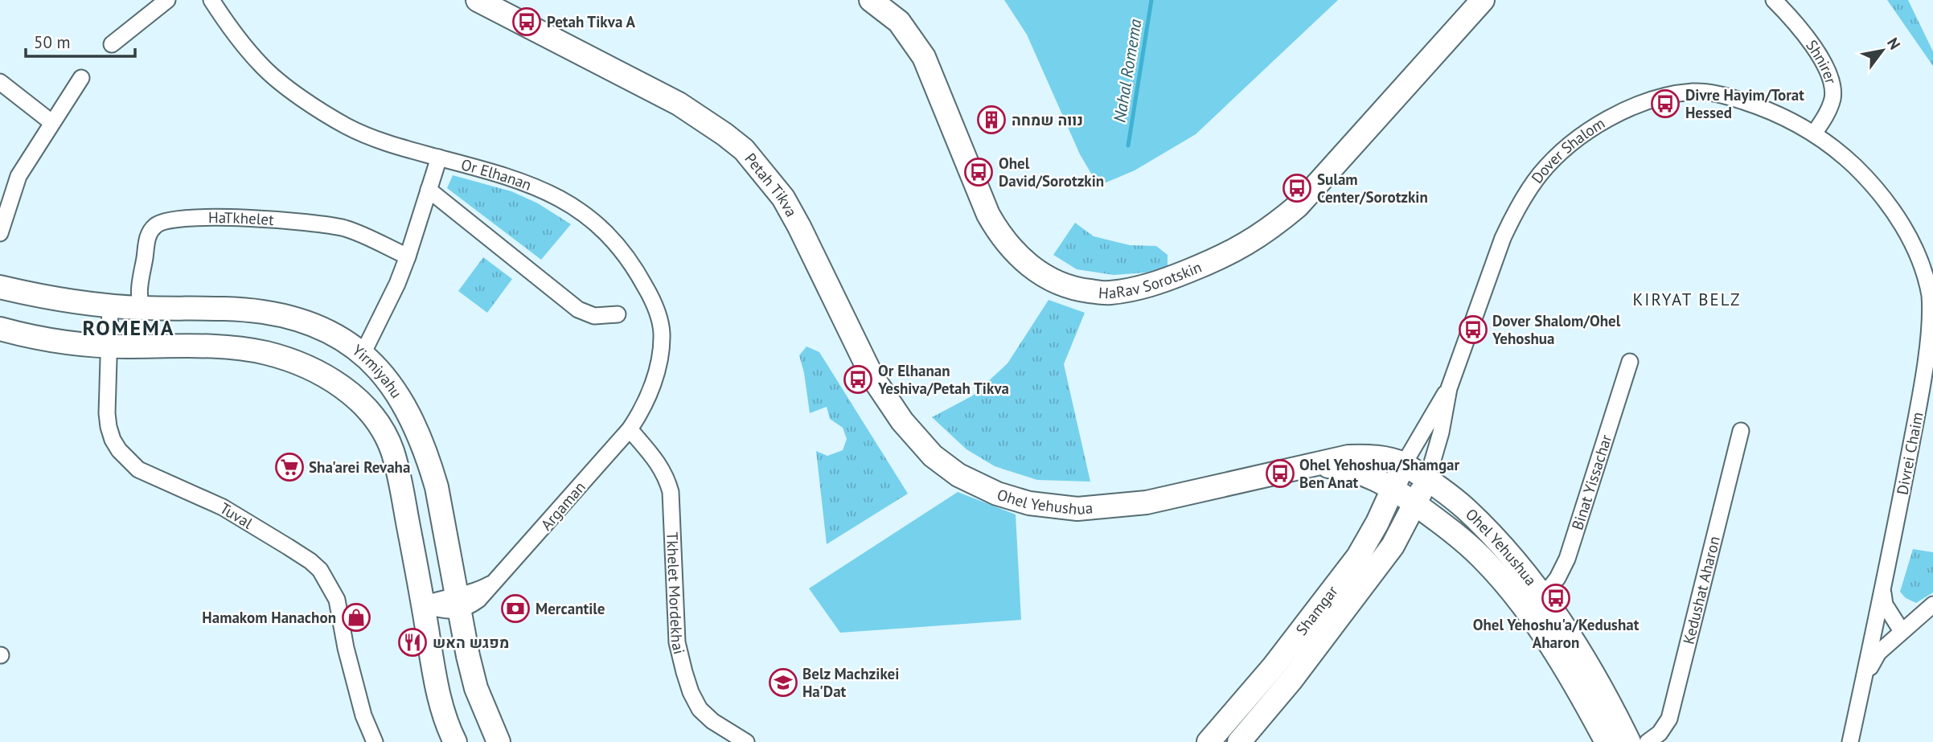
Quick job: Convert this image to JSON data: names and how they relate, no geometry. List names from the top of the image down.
{
  "streets": {
    "street": [
      "Shnirer",
      "Dover Shalom",
      "Or Elhanan",
      "Petah Tikva",
      "HaTkhelet",
      "HaRav Sorotskin",
      "Yirmiyahu",
      "Divrei Chaim",
      "Binat Yissachar",
      "Ohel Yehushua",
      "Argaman",
      "Tuval",
      "Kedushat Aharon",
      "Tkhelet Mordekhai",
      "Shamgar"
    ]
  },
  "crossings": [
    ["Shnirer", "Dover Shalom"],
    ["Shnirer", "Divrei Chaim"],
    ["Dover Shalom", "Divrei Chaim"],
    ["Dover Shalom", "Ohel Yehushua"],
    ["Dover Shalom", "Shamgar"],
    ["Or Elhanan", "Argaman"],
    ["Or Elhanan", "Tkhelet Mordekhai"],
    ["Petah Tikva", "Ohel Yehushua"],
    ["HaTkhelet", "Yirmiyahu"],
    ["Yirmiyahu", "Argaman"],
    ["Yirmiyahu", "Tuval"],
    ["Binat Yissachar", "Ohel Yehushua"],
    ["Ohel Yehushua", "Shamgar"],
    ["Argaman", "Tkhelet Mordekhai"]
  ],
  "districts": ["KIRYAT BELZ", "ROMEMA"],
  "water": ["Nahal Romema"],
  "places": {
    "bus stop": [
      "Petah Tikva A",
      "Divre Hayim/Torat Hessed",
      "Ohel David/Sorotzkin",
      "Sulam Center/Sorotzkin",
      "Dover Shalom/Ohel Yehoshua",
      "Or Elhanan Yeshiva/Petah Tikva",
      "Ohel Yehoshua/Shamgar Ben Anat",
      "Ohel Yehoshu'a/Kedushat Aharon"
    ],
    "building": ["נווה שמחה"],
    "supermarket": ["Sha'arei Revaha"],
    "bank": ["Mercantile"],
    "shop": ["Hamakom Hanachon"],
    "restaurant": ["מפגש האש"],
    "school or university": ["Belz Machzikei Ha'Dat"]
  },
  "scale_bar": "50 m",
  "north": "top right"
}
